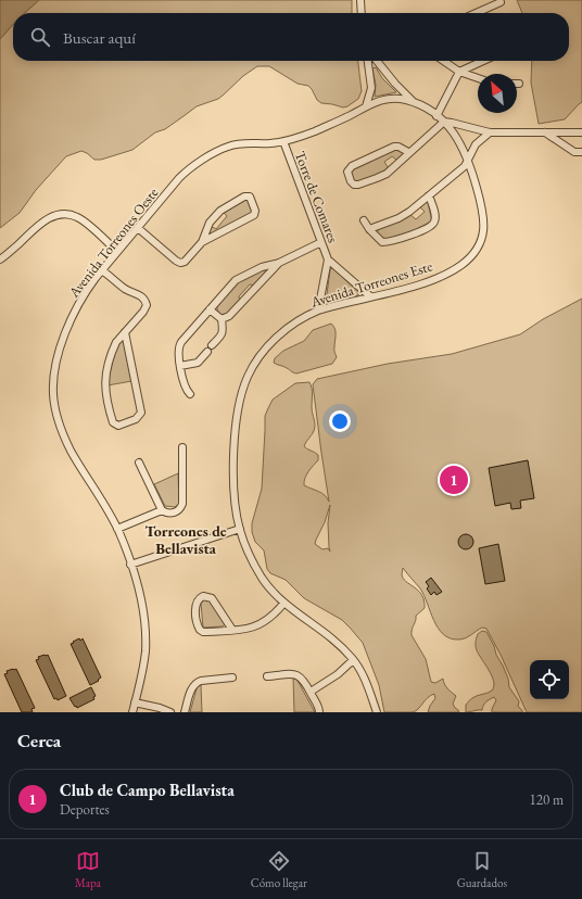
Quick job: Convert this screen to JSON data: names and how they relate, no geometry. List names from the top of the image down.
{
  "streets": {
    "street": ["Torre de Comares", "Avenida Torreones Oeste", "Avenida Torreones Este"]
  },
  "crossings": [
    ["Torre de Comares", "Avenida Torreones Oeste"],
    ["Torre de Comares", "Avenida Torreones Este"],
    ["Avenida Torreones Oeste", "Avenida Torreones Este"]
  ],
  "districts": ["Torreones de Bellavista"],
  "north": "top left",
  "page": {
    "search": "Buscar aquí",
    "pins": "1",
    "heading": "Cerca",
    "list": [
      {
        "mark": "1",
        "name": "Club de Campo Bellavista",
        "note": "Deportes",
        "value": "120 m"
      }
    ],
    "nav": ["Mapa", "Cómo llegar", "Guardados"]
  }
}
